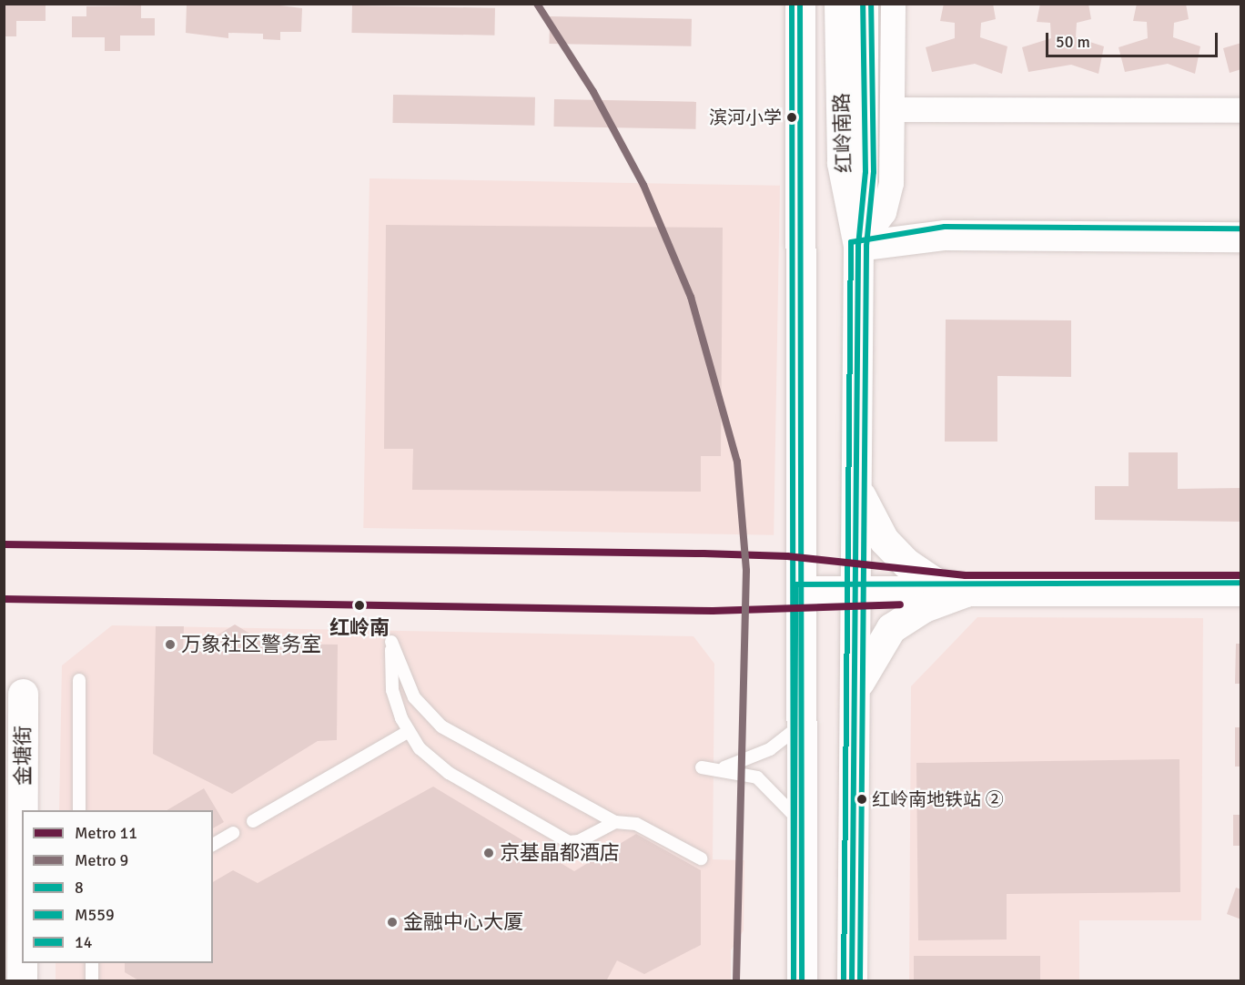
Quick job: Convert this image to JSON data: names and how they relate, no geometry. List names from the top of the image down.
{
  "streets": {
    "main road": ["红岭南路", "金塘街"]
  },
  "places": [
    "滨河小学",
    "红岭南",
    "万象社区警务室",
    "红岭南地铁站 ②",
    "京基晶都酒店",
    "金融中心大厦"
  ],
  "lines": [
    "metro line 9",
    "transit line 8",
    "transit line M559",
    "transit line 14",
    "metro line 11"
  ],
  "legend": [
    "Metro 11",
    "Metro 9",
    "8",
    "M559",
    "14"
  ],
  "scale_bar": "50 m"
}
